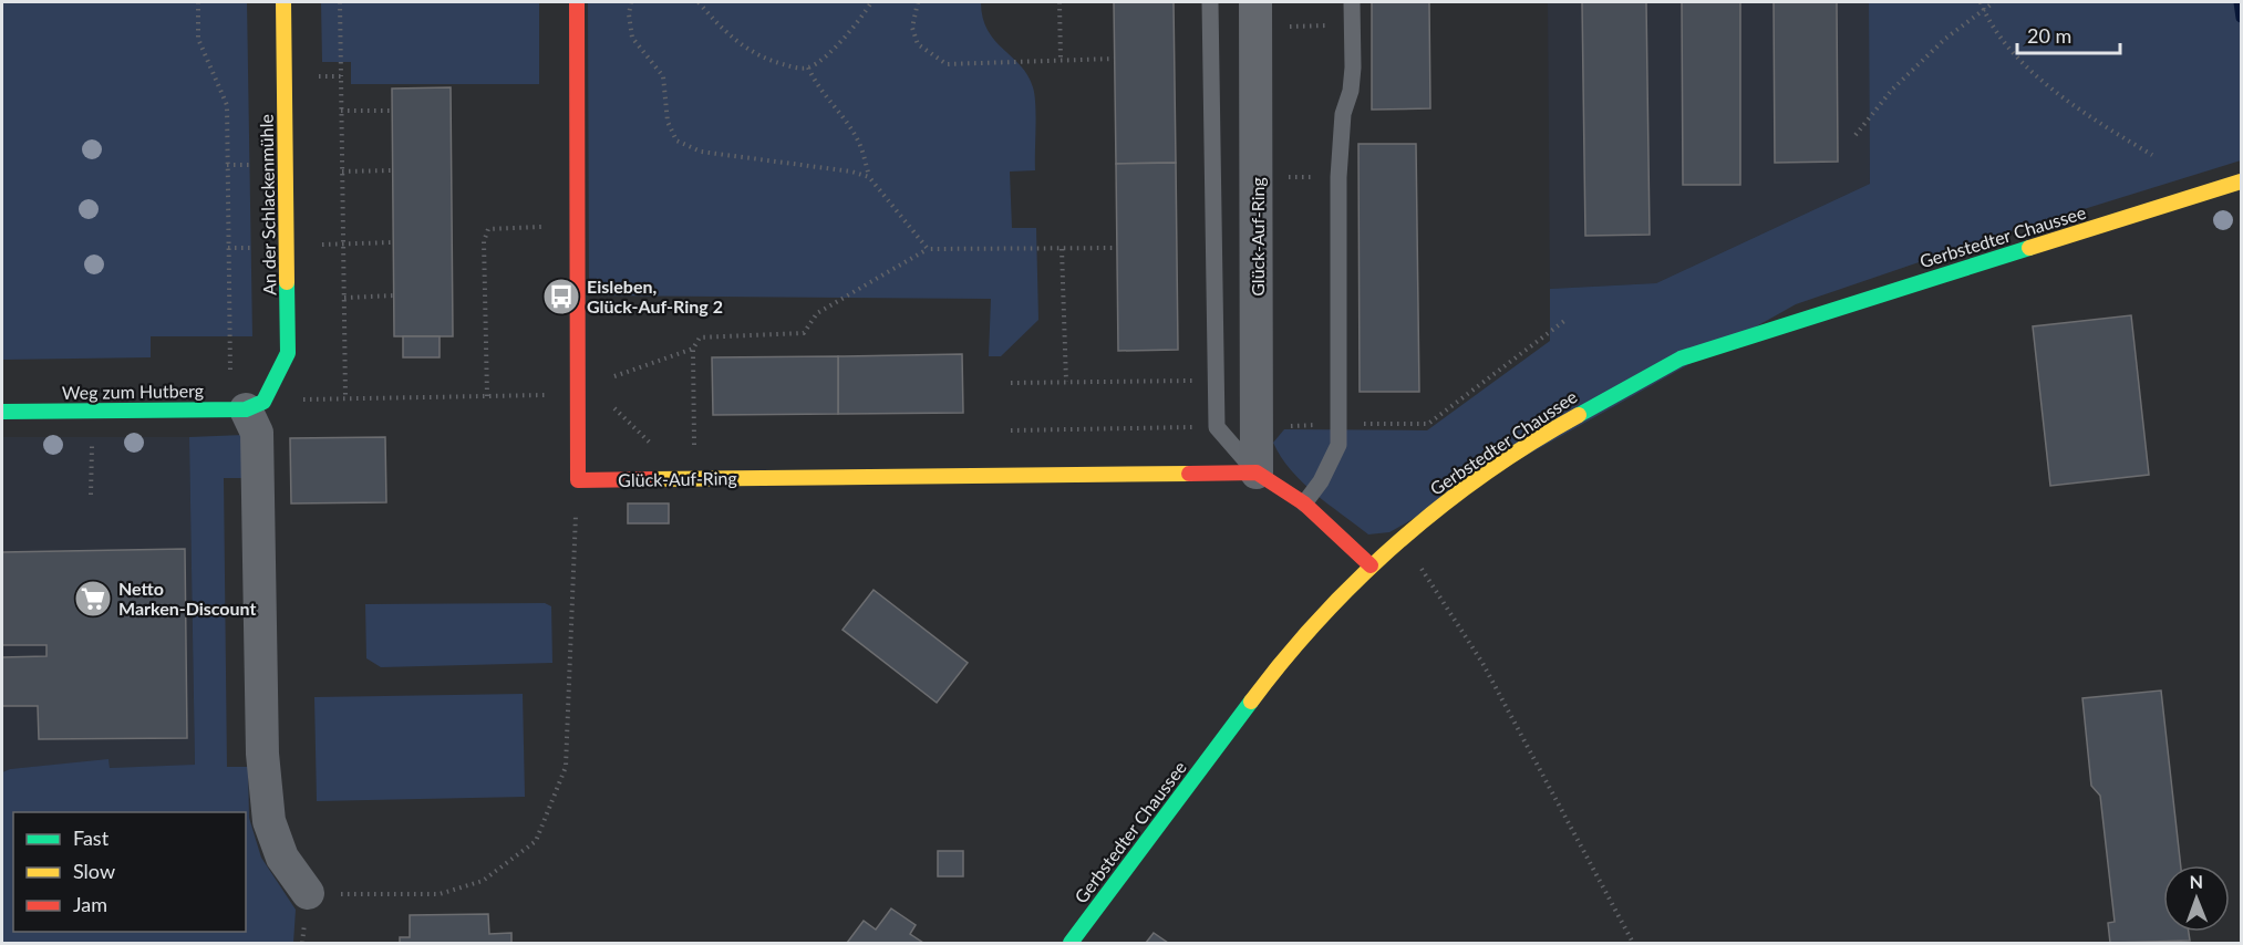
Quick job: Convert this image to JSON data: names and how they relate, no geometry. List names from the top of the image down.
{
  "streets": {
    "street": [
      "An der Schlackenmühle",
      "Glück-Auf-Ring",
      "Gerbstedter Chaussee",
      "Weg zum Hutberg"
    ]
  },
  "crossings": [
    ["An der Schlackenmühle", "Weg zum Hutberg"]
  ],
  "places": {
    "bus stop": ["Eisleben, Glück-Auf-Ring 2"],
    "supermarket": ["Netto Marken-Discount"]
  },
  "legend": ["Fast", "Slow", "Jam"],
  "scale_bar": "20 m",
  "north": "top"
}
